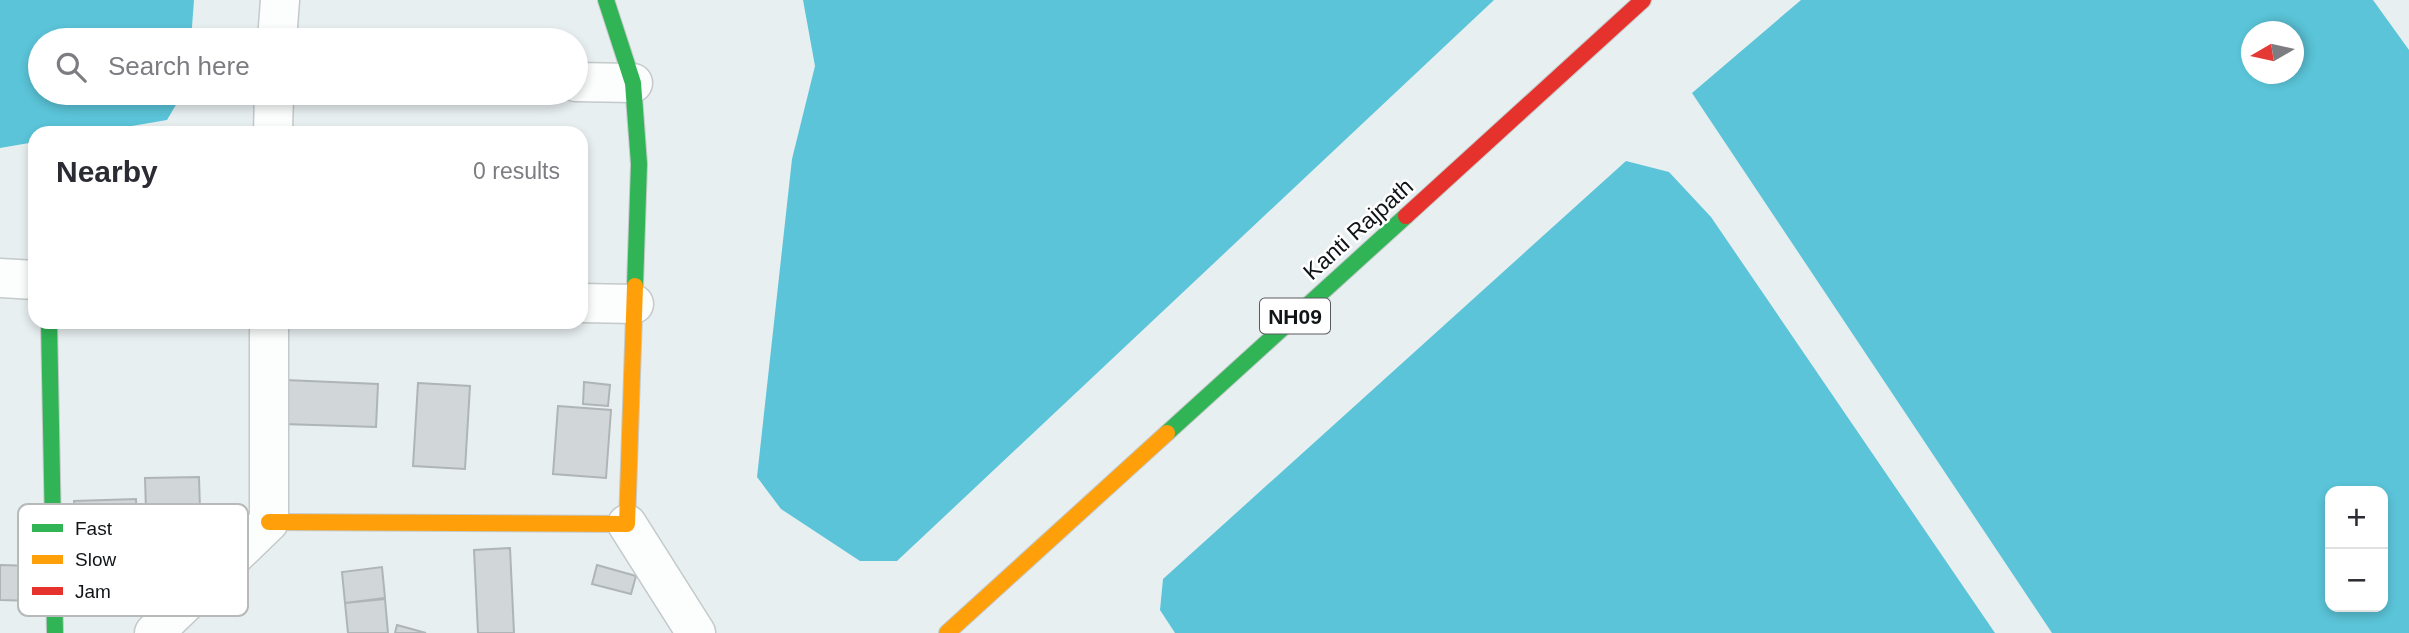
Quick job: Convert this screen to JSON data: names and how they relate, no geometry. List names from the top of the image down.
{
  "streets": {
    "street": ["Kanti Rajpath", "NH09"]
  },
  "legend": ["Fast", "Slow", "Jam"],
  "north": "left",
  "page": {
    "search": "Search here",
    "heading": ["Nearby", "0 results"],
    "map_buttons": ["+", "−"]
  }
}
